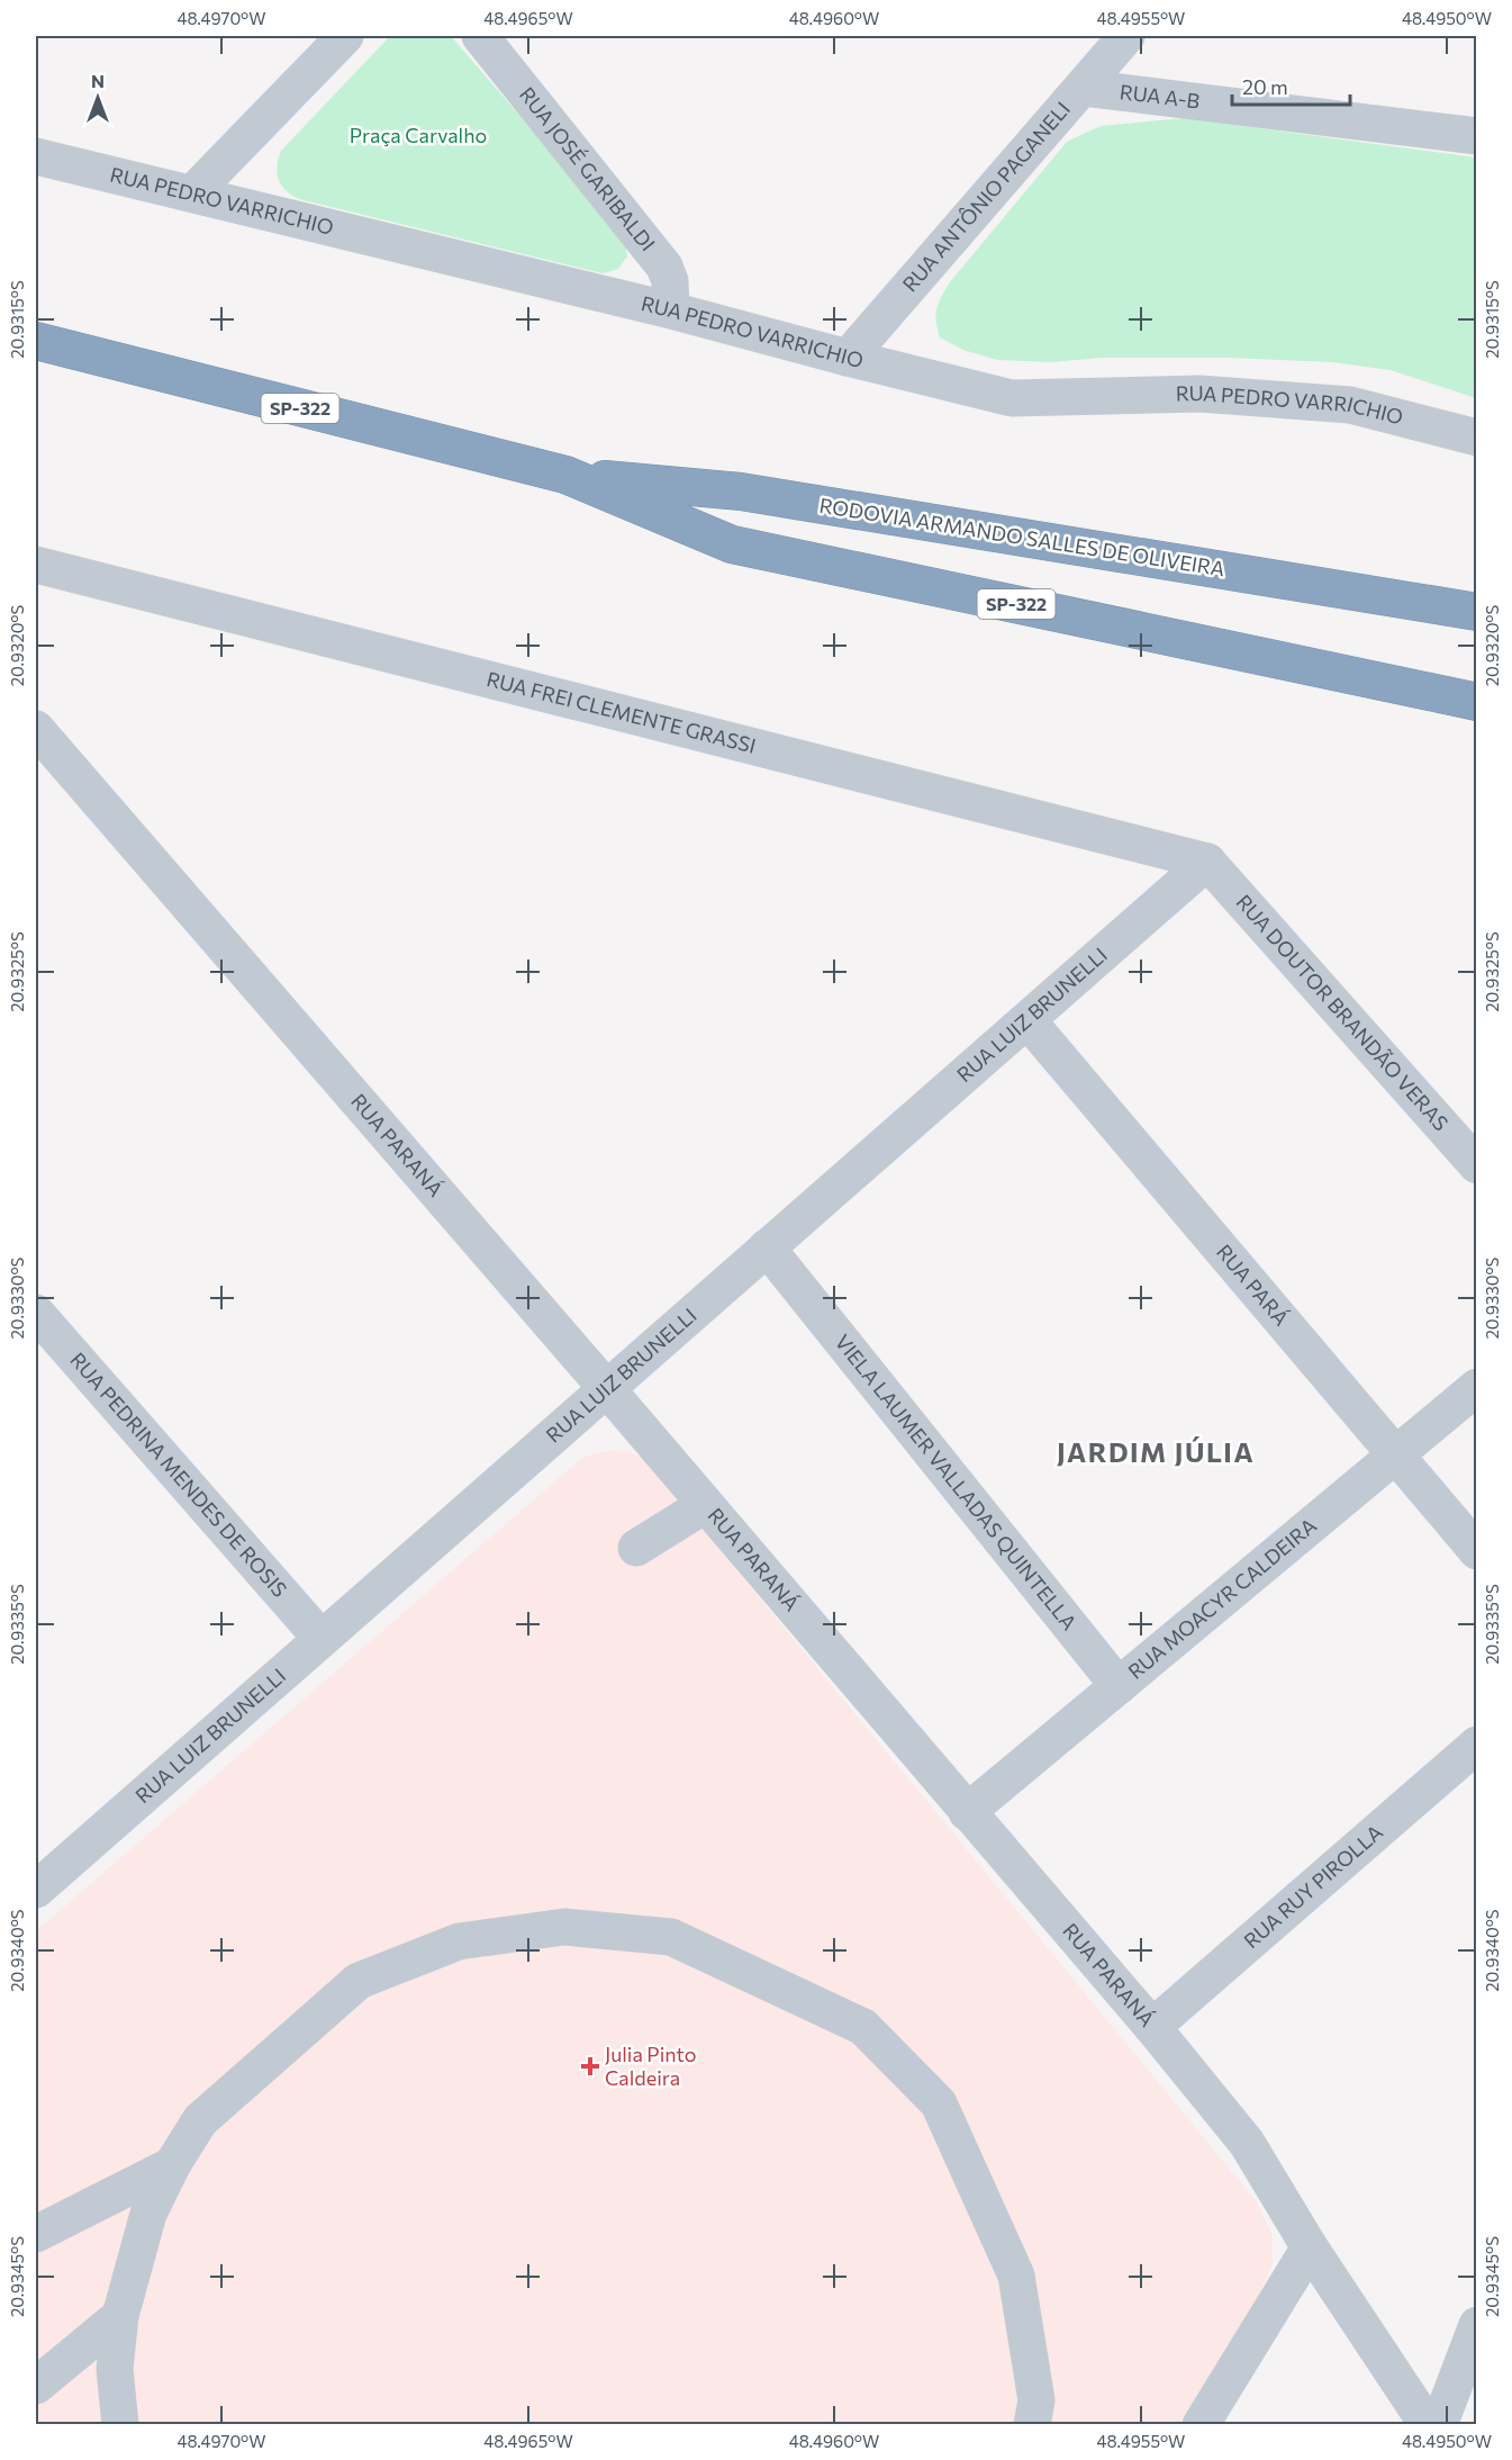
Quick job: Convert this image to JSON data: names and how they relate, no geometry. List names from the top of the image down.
{
  "streets": {
    "highway": ["SP-322", "RODOVIA ARMANDO SALLES DE OLIVEIRA"],
    "street": [
      "RUA A-B",
      "RUA JOSÉ GARIBALDI",
      "RUA ANTÔNIO PAGANELI",
      "RUA PEDRO VARRICHIO",
      "RUA FREI CLEMENTE GRASSI",
      "RUA DOUTOR BRANDÃO VERAS",
      "RUA LUIZ BRUNELLI",
      "RUA PARANÁ",
      "RUA PARÁ",
      "RUA PEDRINA MENDES DE ROSIS",
      "VIELA LAUMER VALLADAS QUINTELLA",
      "RUA MOACYR CALDEIRA",
      "RUA RUY PIROLLA"
    ]
  },
  "crossings": [
    ["RUA A-B", "RUA ANTÔNIO PAGANELI"],
    ["RUA JOSÉ GARIBALDI", "RUA PEDRO VARRICHIO"],
    ["RUA ANTÔNIO PAGANELI", "RUA PEDRO VARRICHIO"],
    ["RUA FREI CLEMENTE GRASSI", "RUA DOUTOR BRANDÃO VERAS"],
    ["RUA FREI CLEMENTE GRASSI", "RUA LUIZ BRUNELLI"],
    ["RUA DOUTOR BRANDÃO VERAS", "RUA LUIZ BRUNELLI"],
    ["RUA LUIZ BRUNELLI", "RUA PARANÁ"],
    ["RUA LUIZ BRUNELLI", "RUA PARÁ"],
    ["RUA LUIZ BRUNELLI", "RUA PEDRINA MENDES DE ROSIS"],
    ["RUA LUIZ BRUNELLI", "VIELA LAUMER VALLADAS QUINTELLA"],
    ["RUA PARANÁ", "RUA MOACYR CALDEIRA"],
    ["RUA PARANÁ", "RUA RUY PIROLLA"],
    ["RUA PARÁ", "RUA MOACYR CALDEIRA"],
    ["VIELA LAUMER VALLADAS QUINTELLA", "RUA MOACYR CALDEIRA"]
  ],
  "districts": ["JARDIM JÚLIA"],
  "parks": ["Praça Carvalho"],
  "places": {
    "health": ["Julia Pinto Caldeira"]
  },
  "scale_bar": "20 m",
  "north": "top",
  "coordinates": [
    "48.4970°W",
    "48.4965°W",
    "48.4960°W",
    "48.4955°W",
    "48.4950°W",
    "20.9315°S",
    "20.9320°S",
    "20.9325°S",
    "20.9330°S",
    "20.9335°S",
    "20.9340°S",
    "20.9345°S"
  ]
}
